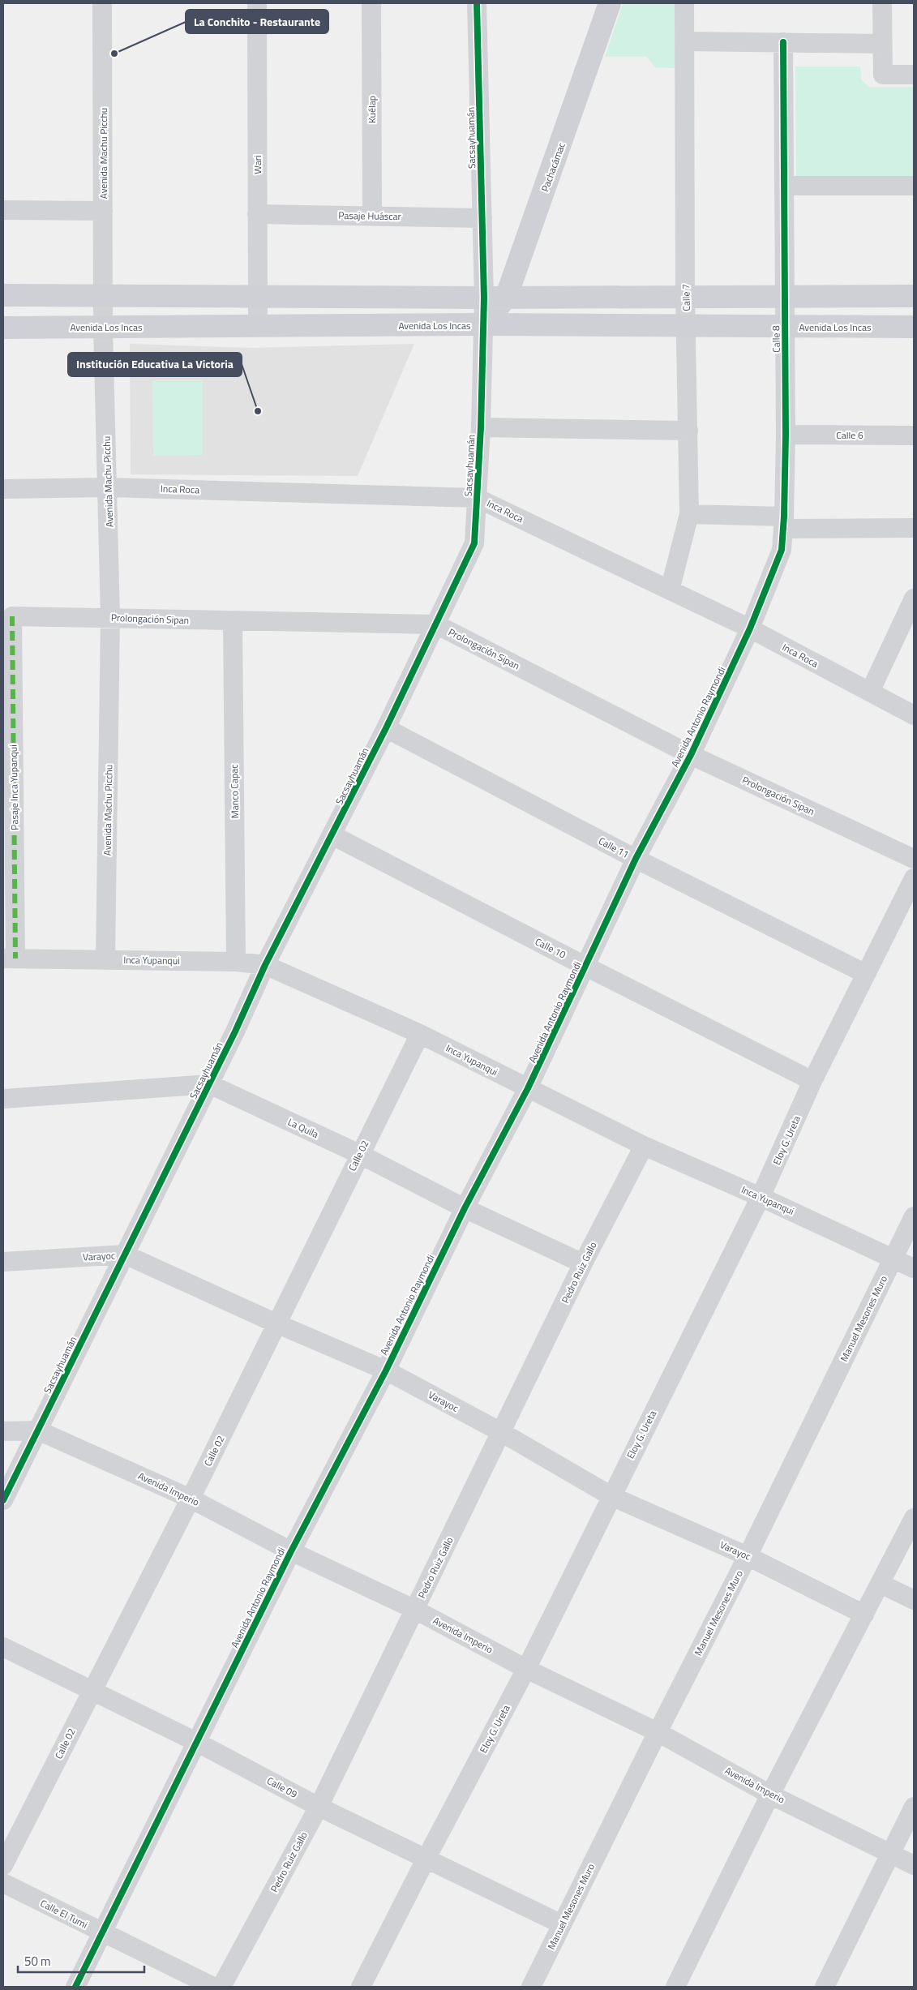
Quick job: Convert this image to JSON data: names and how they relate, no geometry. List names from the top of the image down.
{
  "streets": {
    "street": [
      "Kuélap",
      "Sacsayhuamán",
      "Avenida Machu Picchu",
      "Wari",
      "Pachacámac",
      "Pasaje Huáscar",
      "Calle 7",
      "Avenida Los Incas",
      "Calle 8",
      "Calle 6",
      "Inca Roca",
      "Prolongación Sipan",
      "Avenida Antonio Raymondi",
      "Pasaje Inca Yupanqui",
      "Manco Capac",
      "Calle 11",
      "Calle 10",
      "Inca Yupanqui",
      "La Quila",
      "Eloy G. Ureta",
      "Calle 02",
      "Varayoc",
      "Pedro Ruiz Gallo",
      "Manuel Mesones Muro",
      "Avenida Imperio",
      "Calle 09",
      "Calle El Tumi"
    ]
  },
  "crossings": [
    ["Kuélap", "Pasaje Huáscar"],
    ["Sacsayhuamán", "Pachacámac"],
    ["Sacsayhuamán", "Pasaje Huáscar"],
    ["Sacsayhuamán", "Avenida Los Incas"],
    ["Sacsayhuamán", "Inca Roca"],
    ["Sacsayhuamán", "Prolongación Sipan"],
    ["Sacsayhuamán", "Calle 11"],
    ["Sacsayhuamán", "Calle 10"],
    ["Sacsayhuamán", "Inca Yupanqui"],
    ["Sacsayhuamán", "La Quila"],
    ["Sacsayhuamán", "Varayoc"],
    ["Sacsayhuamán", "Avenida Imperio"],
    ["Avenida Machu Picchu", "Avenida Los Incas"],
    ["Avenida Machu Picchu", "Inca Roca"],
    ["Avenida Machu Picchu", "Prolongación Sipan"],
    ["Avenida Machu Picchu", "Inca Yupanqui"],
    ["Wari", "Pasaje Huáscar"],
    ["Wari", "Avenida Los Incas"],
    ["Pachacámac", "Avenida Los Incas"],
    ["Calle 7", "Avenida Los Incas"],
    ["Calle 7", "Inca Roca"],
    ["Avenida Los Incas", "Calle 8"],
    ["Calle 8", "Calle 6"],
    ["Calle 8", "Inca Roca"],
    ["Calle 8", "Avenida Antonio Raymondi"],
    ["Inca Roca", "Avenida Antonio Raymondi"],
    ["Prolongación Sipan", "Avenida Antonio Raymondi"],
    ["Prolongación Sipan", "Pasaje Inca Yupanqui"],
    ["Prolongación Sipan", "Manco Capac"],
    ["Avenida Antonio Raymondi", "Calle 11"],
    ["Avenida Antonio Raymondi", "Calle 10"],
    ["Avenida Antonio Raymondi", "Inca Yupanqui"],
    ["Avenida Antonio Raymondi", "La Quila"],
    ["Avenida Antonio Raymondi", "Varayoc"],
    ["Avenida Antonio Raymondi", "Avenida Imperio"],
    ["Avenida Antonio Raymondi", "Calle 09"],
    ["Avenida Antonio Raymondi", "Calle El Tumi"],
    ["Pasaje Inca Yupanqui", "Inca Yupanqui"],
    ["Manco Capac", "Inca Yupanqui"],
    ["Calle 11", "Eloy G. Ureta"],
    ["Calle 10", "Eloy G. Ureta"],
    ["Inca Yupanqui", "Eloy G. Ureta"],
    ["Inca Yupanqui", "Calle 02"],
    ["Inca Yupanqui", "Pedro Ruiz Gallo"],
    ["Inca Yupanqui", "Manuel Mesones Muro"],
    ["La Quila", "Calle 02"],
    ["La Quila", "Pedro Ruiz Gallo"],
    ["Eloy G. Ureta", "Varayoc"],
    ["Eloy G. Ureta", "Avenida Imperio"],
    ["Eloy G. Ureta", "Calle 09"],
    ["Calle 02", "Varayoc"],
    ["Calle 02", "Avenida Imperio"],
    ["Calle 02", "Calle 09"],
    ["Varayoc", "Pedro Ruiz Gallo"],
    ["Varayoc", "Manuel Mesones Muro"],
    ["Pedro Ruiz Gallo", "Avenida Imperio"],
    ["Pedro Ruiz Gallo", "Calle 09"],
    ["Manuel Mesones Muro", "Avenida Imperio"],
    ["Manuel Mesones Muro", "Calle 09"]
  ],
  "places": ["La Conchito - Restaurante", "Institución Educativa La Victoria"],
  "scale_bar": "50 m"
}
